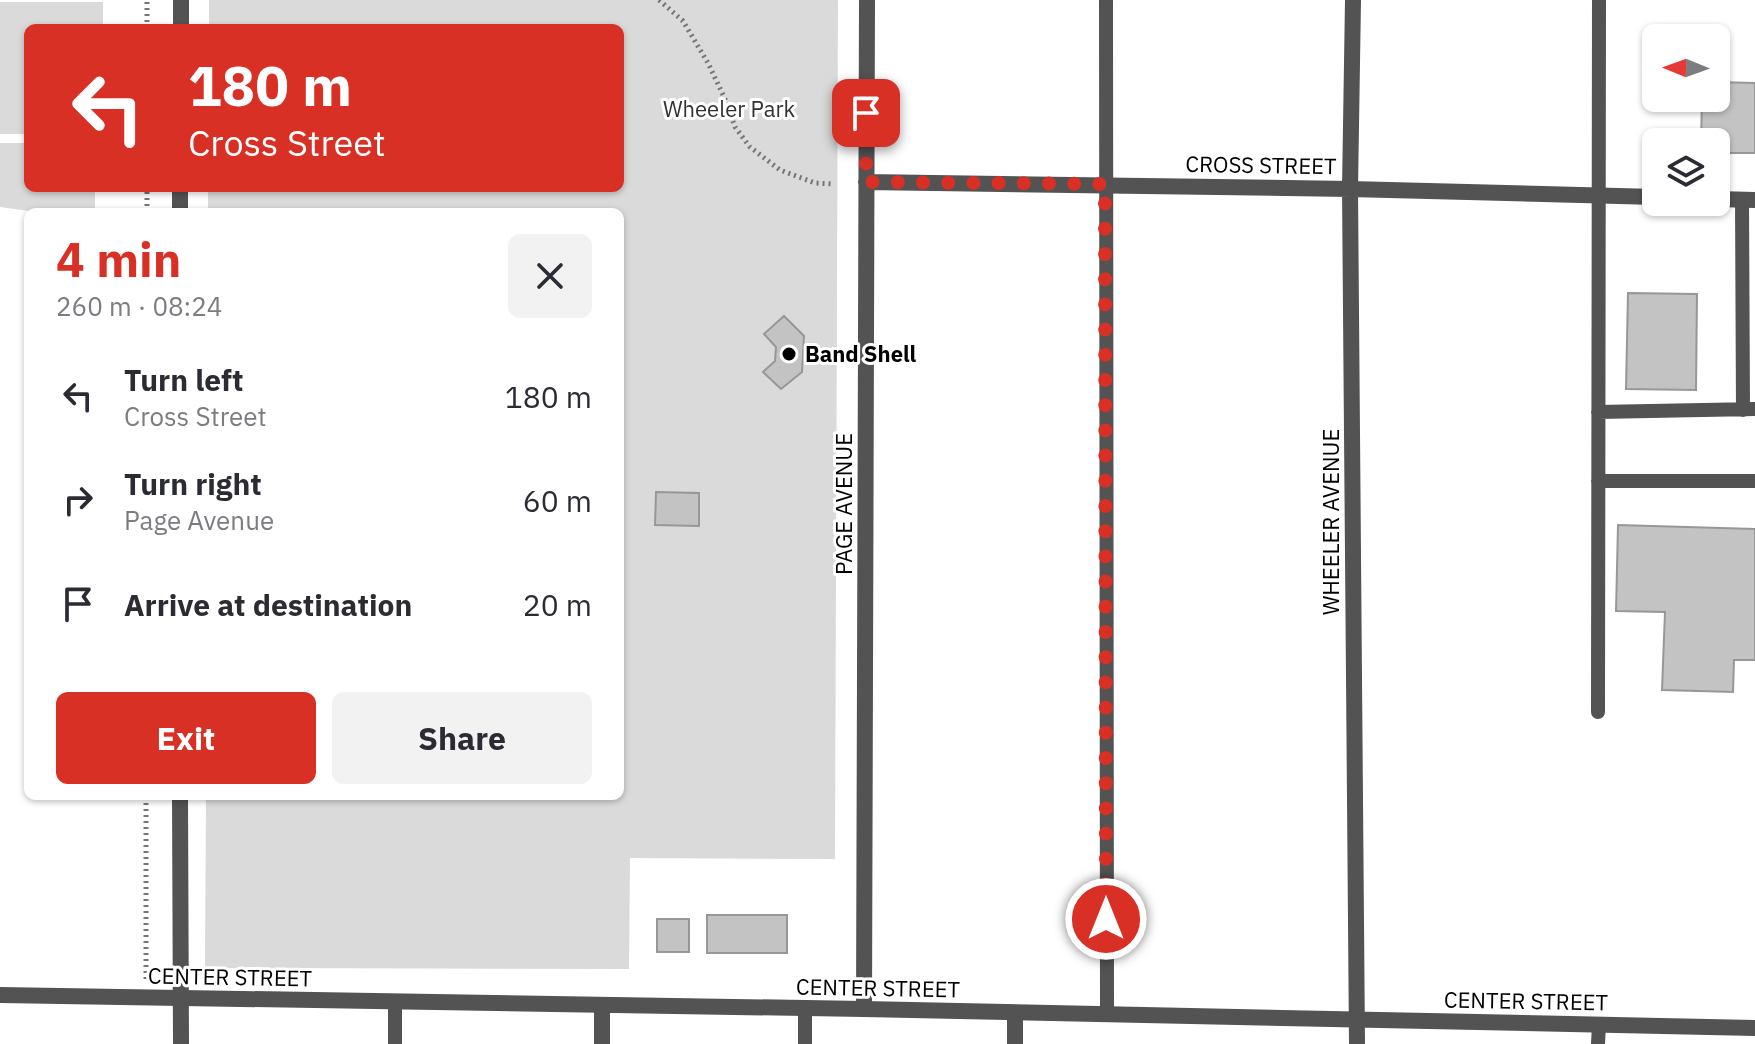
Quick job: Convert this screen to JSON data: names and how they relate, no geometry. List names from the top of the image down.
{
  "streets": {
    "street": [
      "CROSS STREET",
      "PAGE AVENUE",
      "WHEELER AVENUE",
      "CENTER STREET"
    ]
  },
  "crossings": [
    ["CROSS STREET", "PAGE AVENUE"],
    ["CROSS STREET", "WHEELER AVENUE"],
    ["PAGE AVENUE", "CENTER STREET"],
    ["WHEELER AVENUE", "CENTER STREET"]
  ],
  "parks": ["Wheeler Park"],
  "places": ["Band Shell"],
  "north": "left",
  "page": {
    "turn": ["180 m", "Cross Street"],
    "heading": ["4 min", "260 m · 08:24"],
    "list": [
      {
        "name": "Turn left",
        "note": "Cross Street",
        "value": "180 m"
      },
      {
        "name": "Turn right",
        "note": "Page Avenue",
        "value": "60 m"
      },
      {
        "name": "Arrive at destination",
        "value": "20 m"
      }
    ],
    "buttons": ["Exit", "Share"]
  }
}
